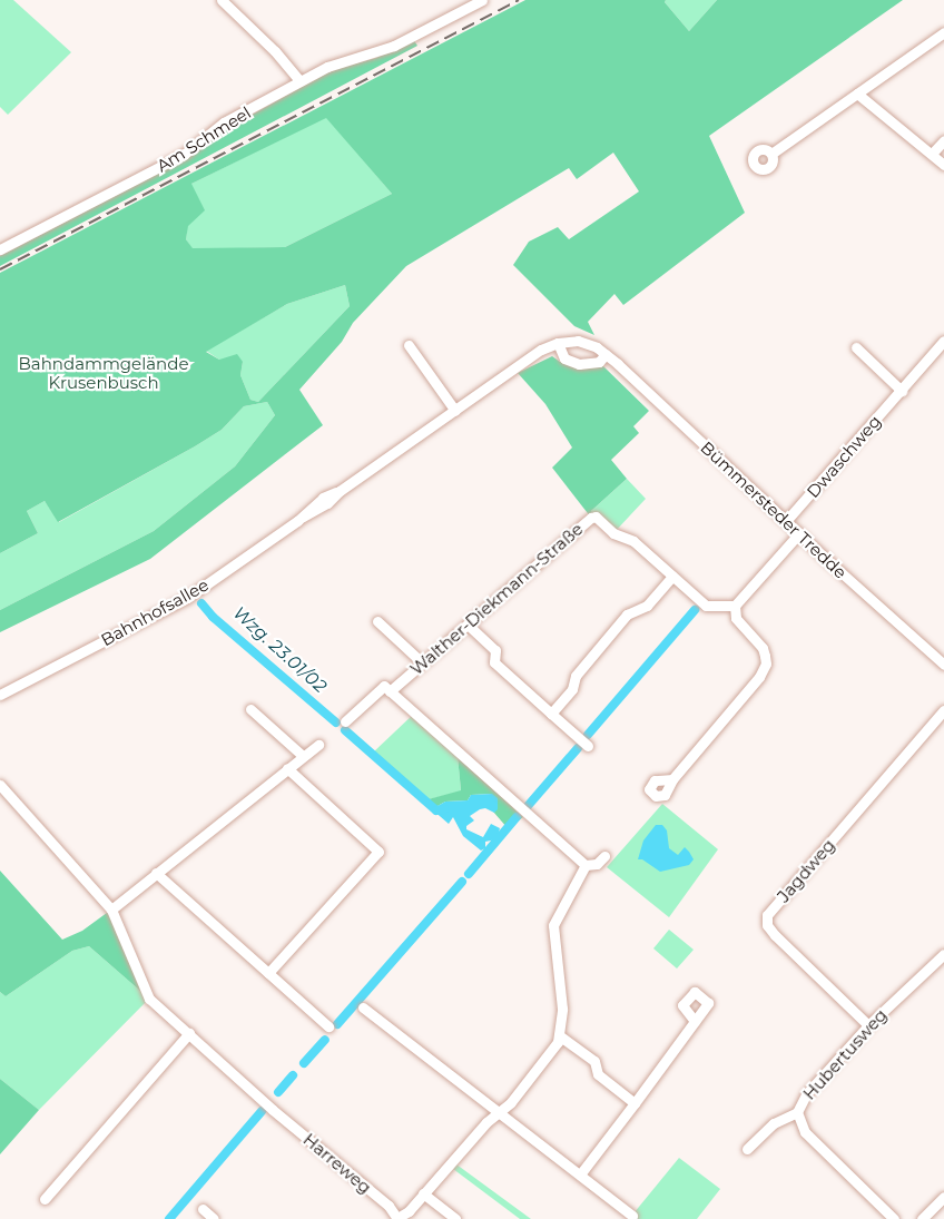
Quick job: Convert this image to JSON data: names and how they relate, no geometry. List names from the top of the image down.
{
  "streets": {
    "street": [
      "Am Schmeel",
      "Dwaschweg",
      "Bümmersteder Tredde",
      "Walther-Diekmann-Straße",
      "Bahnhofsallee",
      "Jagdweg",
      "Hubertusweg",
      "Harreweg"
    ]
  },
  "crossings": [
    ["Dwaschweg", "Bümmersteder Tredde"],
    ["Bümmersteder Tredde", "Bahnhofsallee"],
    ["Jagdweg", "Hubertusweg"]
  ],
  "water": ["Wzg. 23.01/02"],
  "parks": ["Bahndammgelände Krusenbusch"]
}
